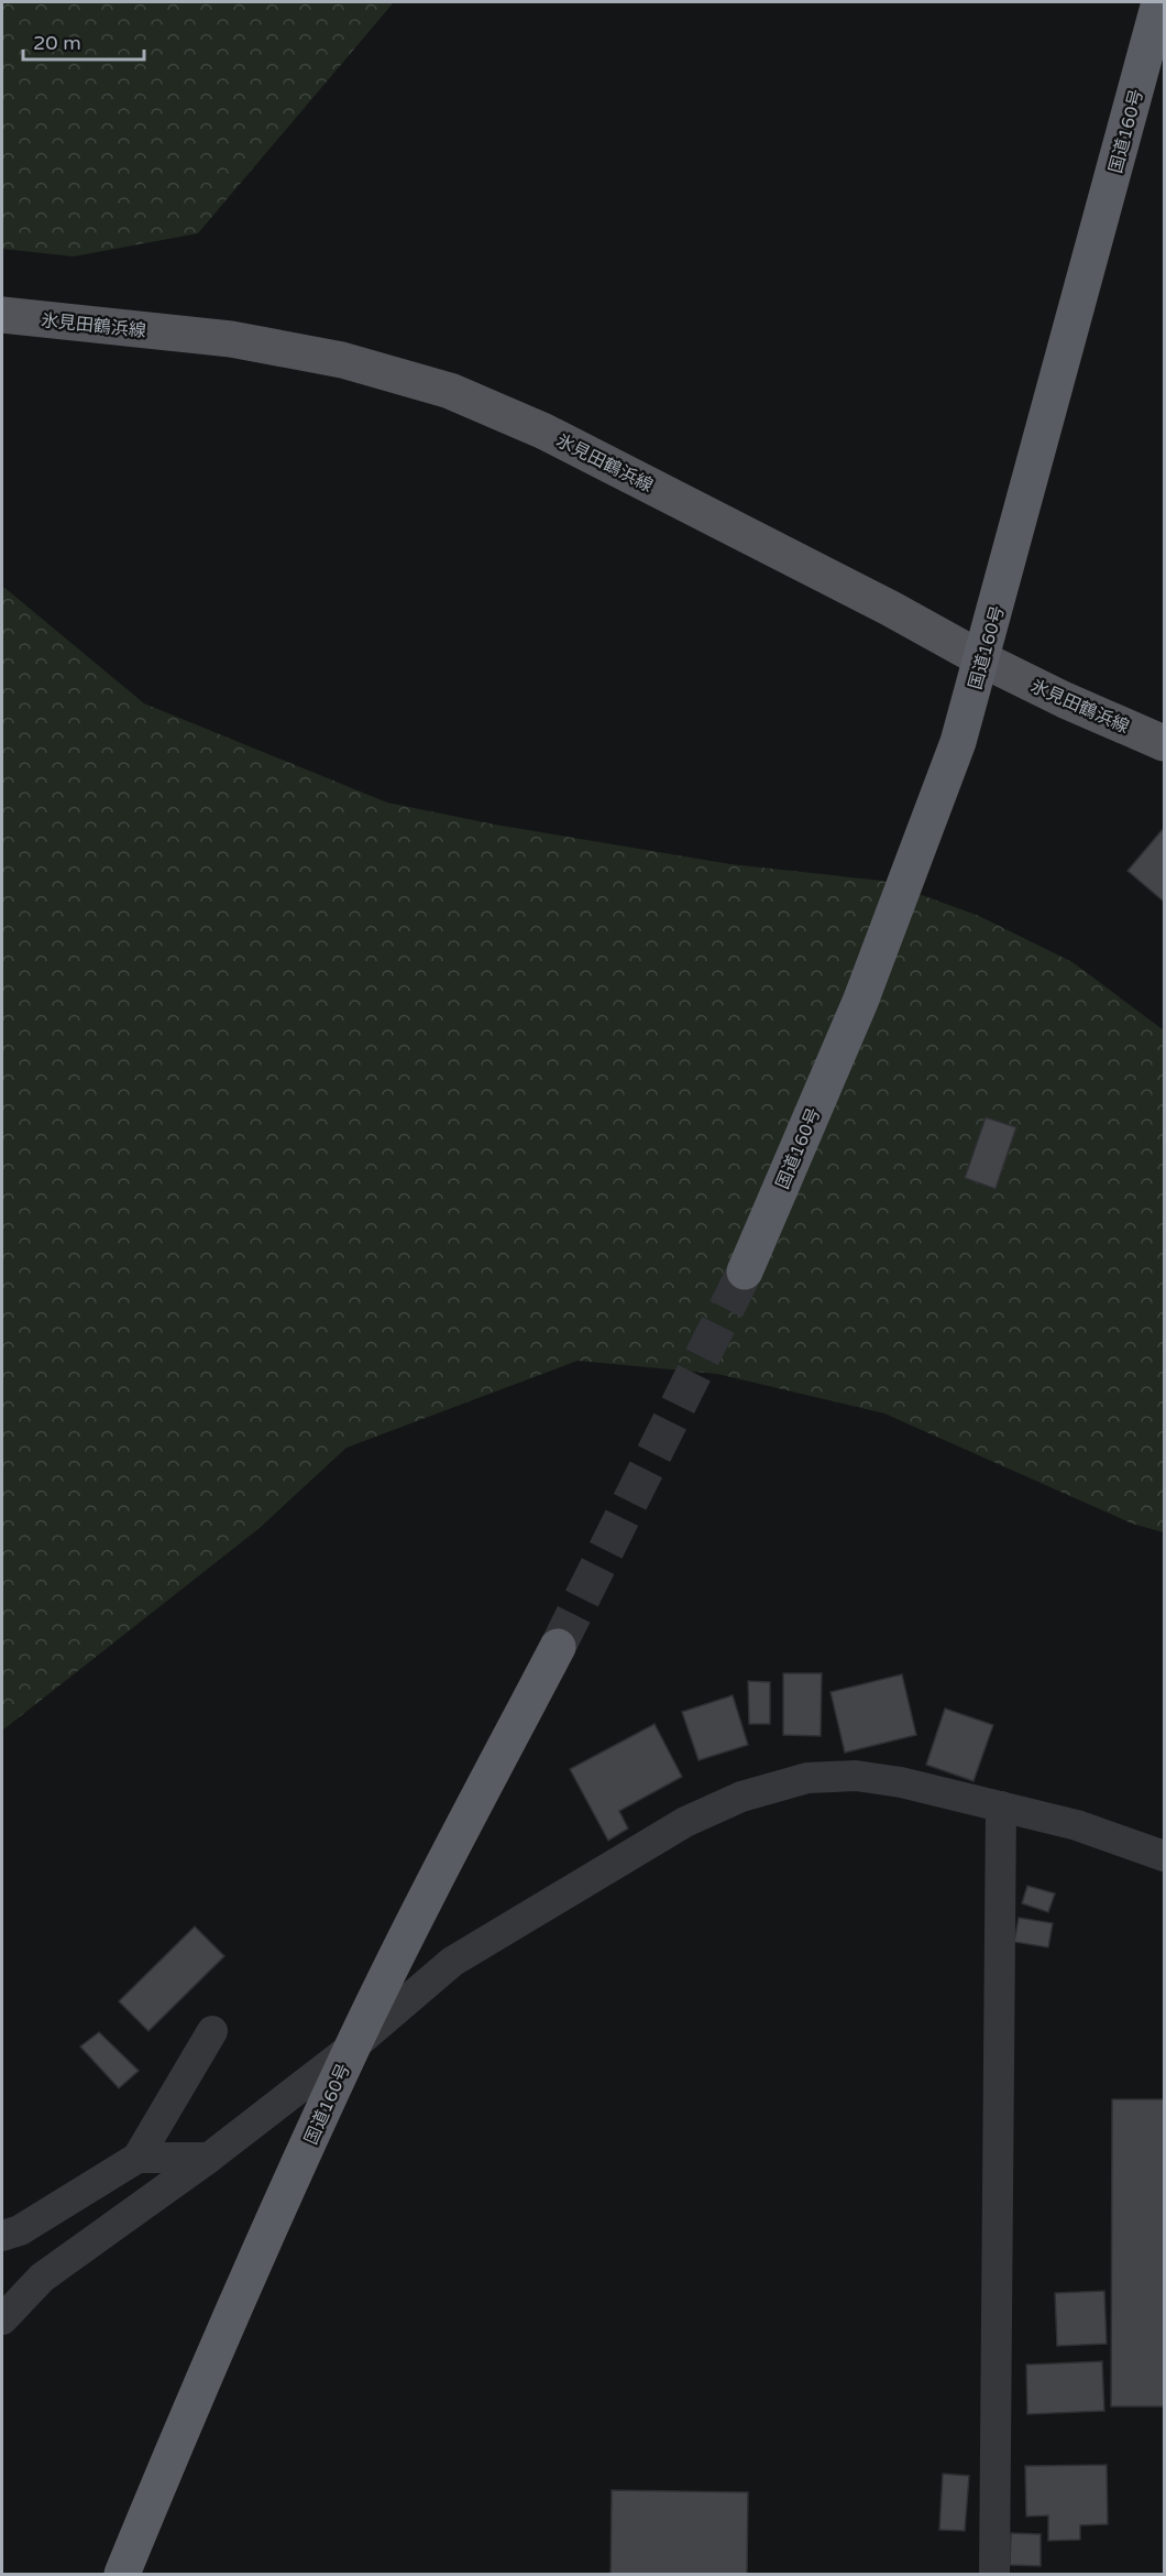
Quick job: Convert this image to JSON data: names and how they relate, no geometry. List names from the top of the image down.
{
  "streets": {
    "highway": ["国道160号"],
    "main road": ["氷見田鶴浜線"]
  },
  "crossings": [
    ["国道160号", "氷見田鶴浜線"]
  ],
  "scale_bar": "20 m"
}
